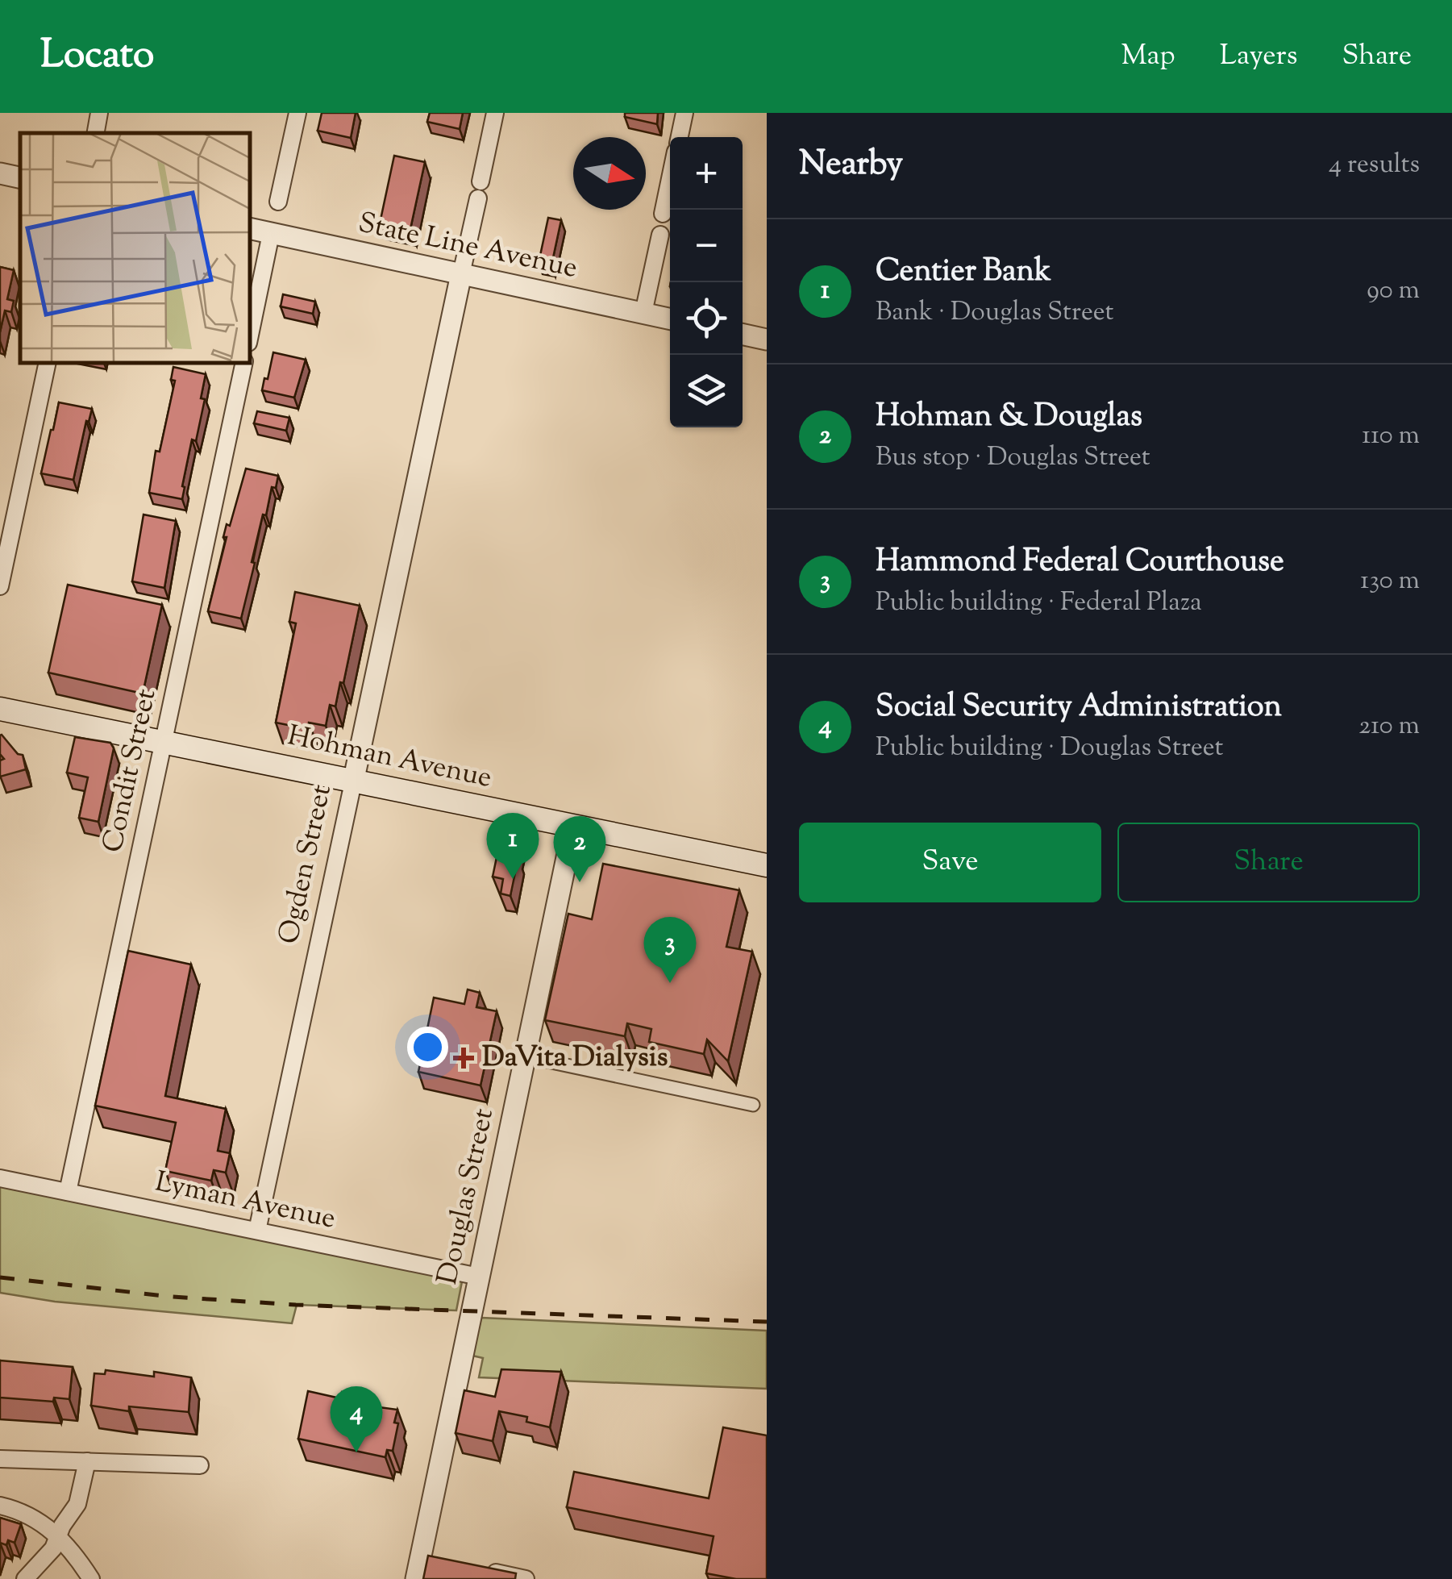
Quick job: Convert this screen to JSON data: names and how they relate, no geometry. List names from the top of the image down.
{
  "streets": {
    "main road": ["Hohman Avenue"],
    "street": [
      "State Line Avenue",
      "Condit Street",
      "Ogden Street",
      "Douglas Street",
      "Lyman Avenue"
    ]
  },
  "crossings": [
    ["State Line Avenue", "Ogden Street"],
    ["Hohman Avenue", "Condit Street"],
    ["Hohman Avenue", "Ogden Street"],
    ["Hohman Avenue", "Douglas Street"],
    ["Condit Street", "Lyman Avenue"],
    ["Ogden Street", "Lyman Avenue"],
    ["Douglas Street", "Lyman Avenue"]
  ],
  "places": {
    "health": ["DaVita Dialysis"]
  },
  "north": "right",
  "page": {
    "header": "Locato",
    "nav": ["Map", "Layers", "Share"],
    "heading": ["Nearby", "4 results"],
    "map_buttons": ["+", "−"],
    "list": [
      {
        "mark": "1",
        "name": "Centier Bank",
        "note": "Bank · Douglas Street",
        "value": "90 m"
      },
      {
        "mark": "2",
        "name": "Hohman & Douglas",
        "note": "Bus stop · Douglas Street",
        "value": "110 m"
      },
      {
        "mark": "3",
        "name": "Hammond Federal Courthouse",
        "note": "Public building · Federal Plaza",
        "value": "130 m"
      },
      {
        "mark": "4",
        "name": "Social Security Administration",
        "note": "Public building · Douglas Street",
        "value": "210 m"
      }
    ],
    "buttons": ["Save", "Share"],
    "pins": [
      "1",
      "2",
      "3",
      "4"
    ]
  }
}
